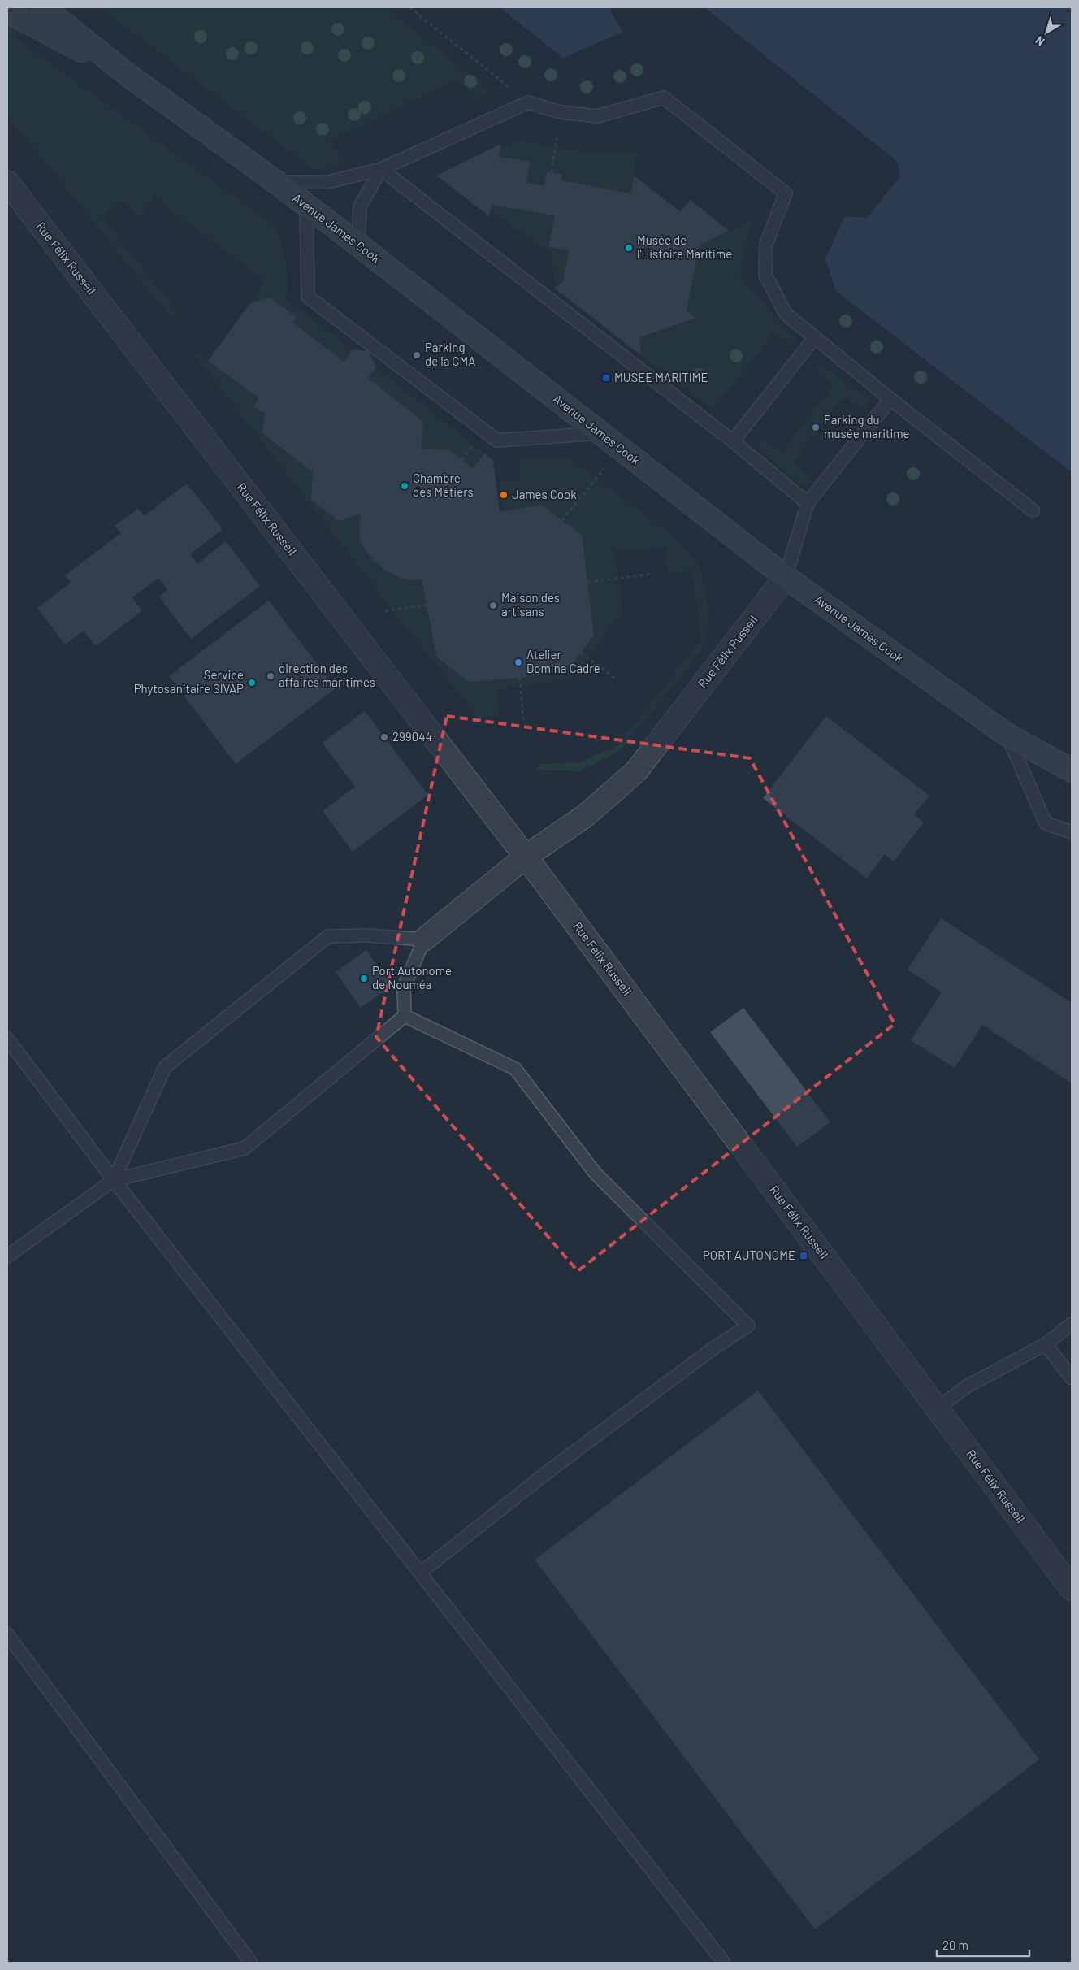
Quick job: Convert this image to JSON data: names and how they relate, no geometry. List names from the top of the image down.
{
  "streets": {
    "main road": ["Avenue James Cook"],
    "street": ["Rue Félix Russeil"]
  },
  "crossings": [
    ["Avenue James Cook", "Rue Félix Russeil"]
  ],
  "places": {
    "other": [
      "Musée de l'Histoire Maritime",
      "Parking de la CMA",
      "Parking du musée maritime",
      "Chambre des Métiers",
      "James Cook",
      "Maison des artisans",
      "Atelier Domina Cadre",
      "direction des affaires maritimes",
      "Service Phytosanitaire SIVAP",
      "299044",
      "Port Autonome de Nouméa"
    ],
    "transit": ["MUSEE MARITIME", "PORT AUTONOME"]
  },
  "scale_bar": "20 m",
  "north": "bottom left"
}
